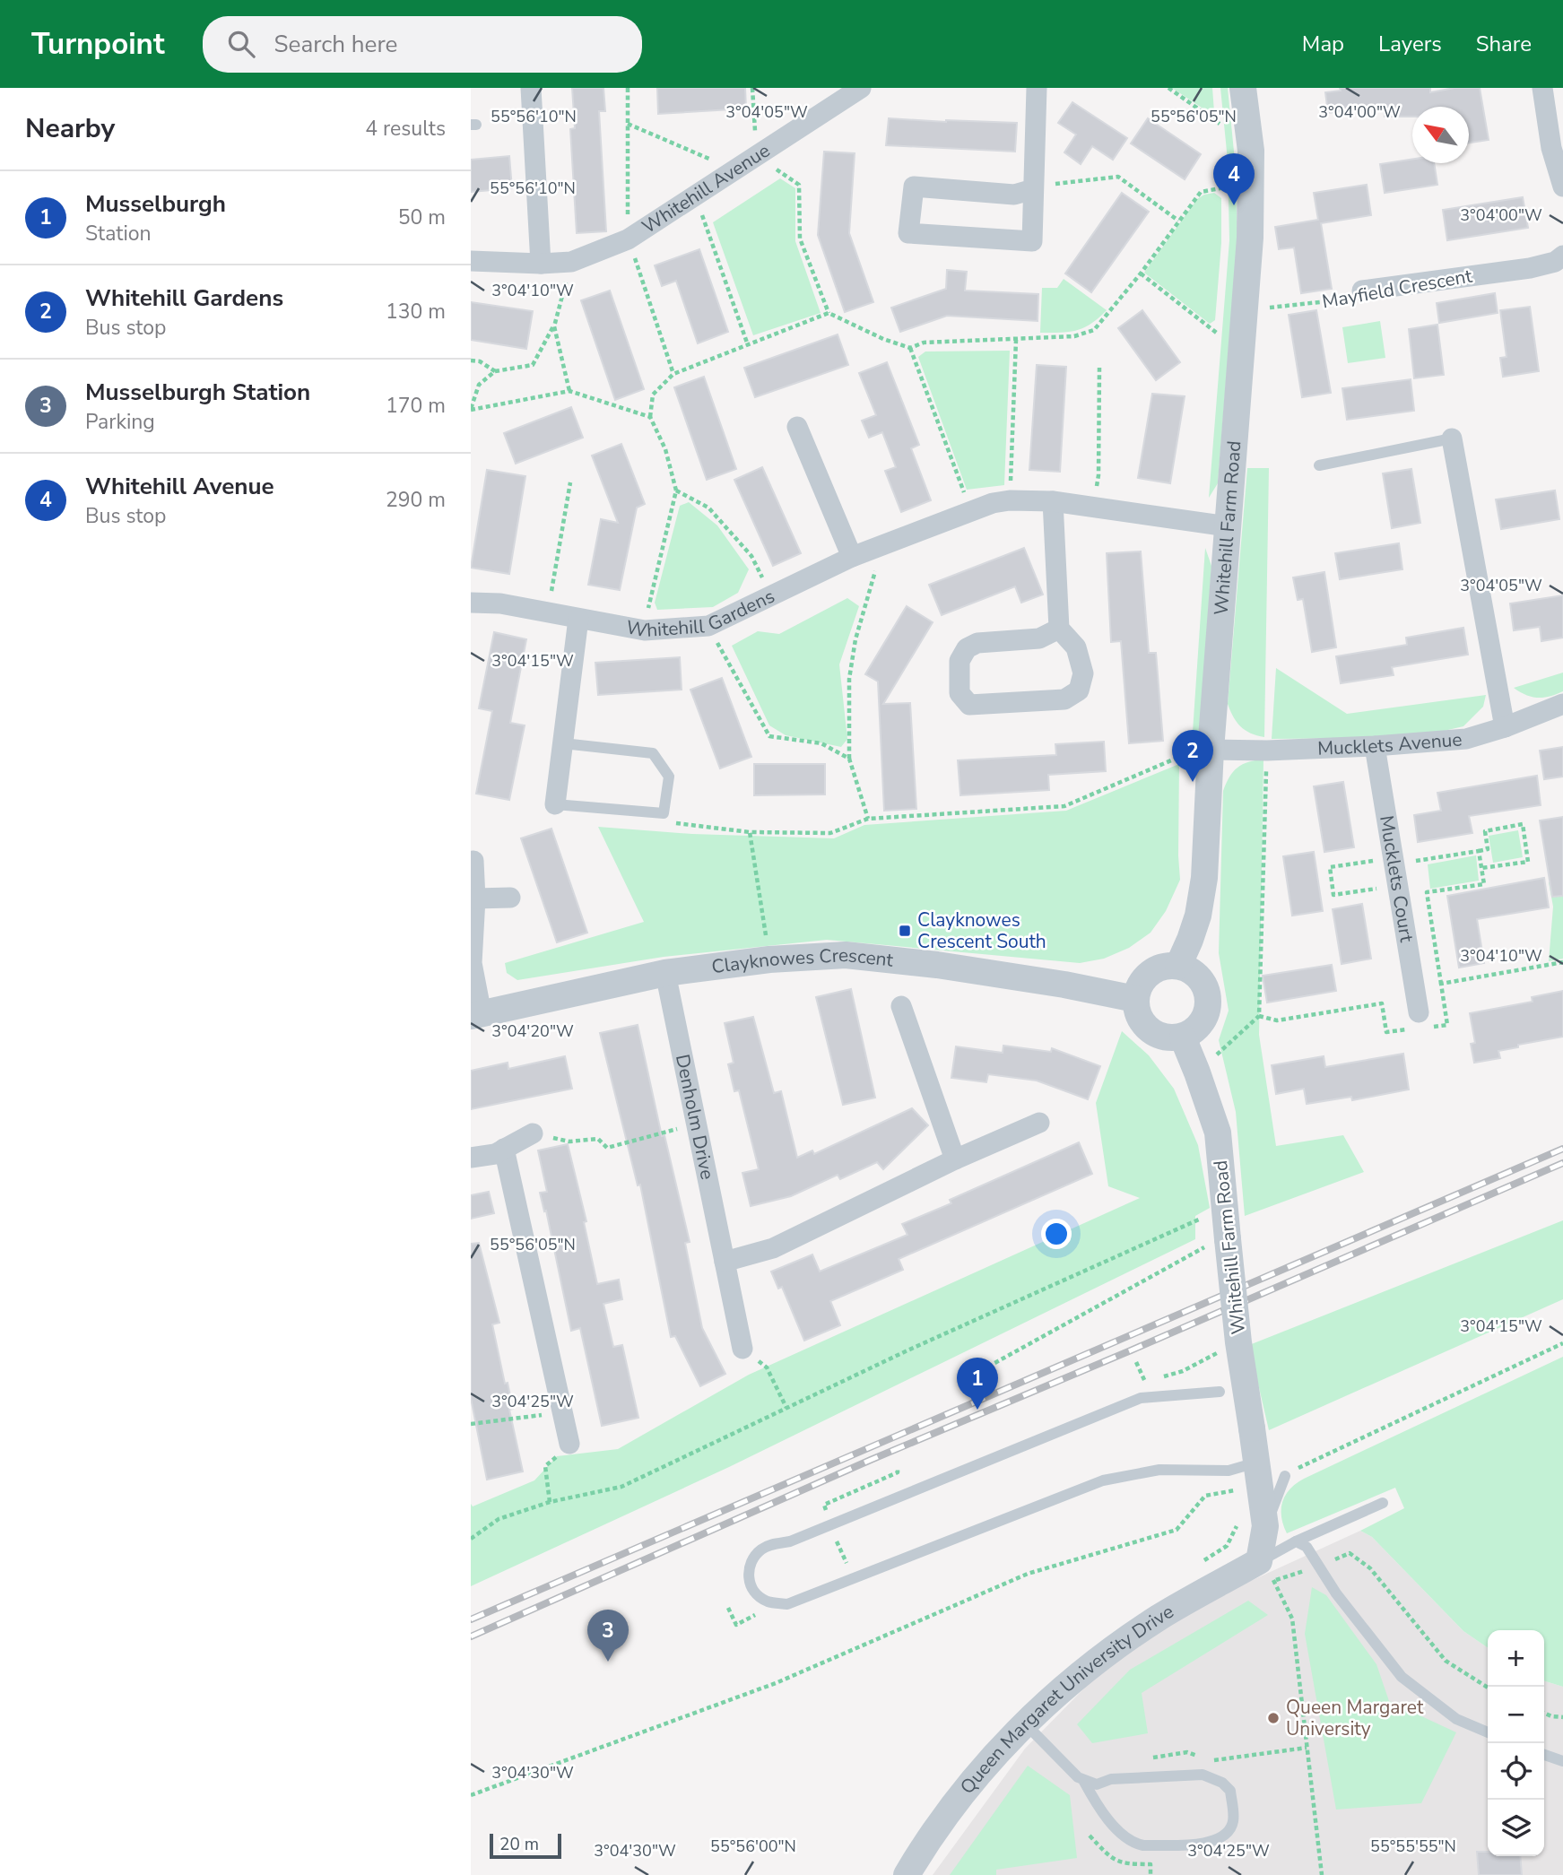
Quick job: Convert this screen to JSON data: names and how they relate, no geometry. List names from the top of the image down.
{
  "streets": {
    "street": [
      "Whitehill Avenue",
      "Mayfield Crescent",
      "Whitehill Farm Road",
      "Whitehill Gardens",
      "Mucklets Avenue",
      "Mucklets Court",
      "Clayknowes Crescent",
      "Denholm Drive",
      "Queen Margaret University Drive"
    ]
  },
  "crossings": [
    ["Mayfield Crescent", "Whitehill Farm Road"],
    ["Whitehill Farm Road", "Whitehill Gardens"],
    ["Whitehill Farm Road", "Mucklets Avenue"],
    ["Whitehill Farm Road", "Clayknowes Crescent"],
    ["Whitehill Farm Road", "Queen Margaret University Drive"],
    ["Mucklets Avenue", "Mucklets Court"],
    ["Clayknowes Crescent", "Denholm Drive"]
  ],
  "places": {
    "transit": ["Clayknowes Crescent South"],
    "other": ["Queen Margaret University"]
  },
  "scale_bar": "20 m",
  "north": "top left",
  "page": {
    "header": "Turnpoint",
    "search": "Search here",
    "nav": ["Map", "Layers", "Share"],
    "heading": ["Nearby", "4 results"],
    "pins": [
      "4",
      "2",
      "1",
      "3"
    ],
    "list": [
      {
        "mark": "1",
        "name": "Musselburgh",
        "note": "Station",
        "value": "50 m"
      },
      {
        "mark": "2",
        "name": "Whitehill Gardens",
        "note": "Bus stop",
        "value": "130 m"
      },
      {
        "mark": "3",
        "name": "Musselburgh Station",
        "note": "Parking",
        "value": "170 m"
      },
      {
        "mark": "4",
        "name": "Whitehill Avenue",
        "note": "Bus stop",
        "value": "290 m"
      }
    ],
    "map_buttons": ["+", "−"],
    "scale": "20 m"
  },
  "coordinates": [
    "3°04'05\"W",
    "3°04'00\"W",
    "55°56'10\"N",
    "55°56'05\"N",
    "3°04'10\"W",
    "3°04'15\"W",
    "3°04'20\"W",
    "3°04'25\"W",
    "3°04'30\"W",
    "55°56'00\"N",
    "55°55'55\"N"
  ]
}
